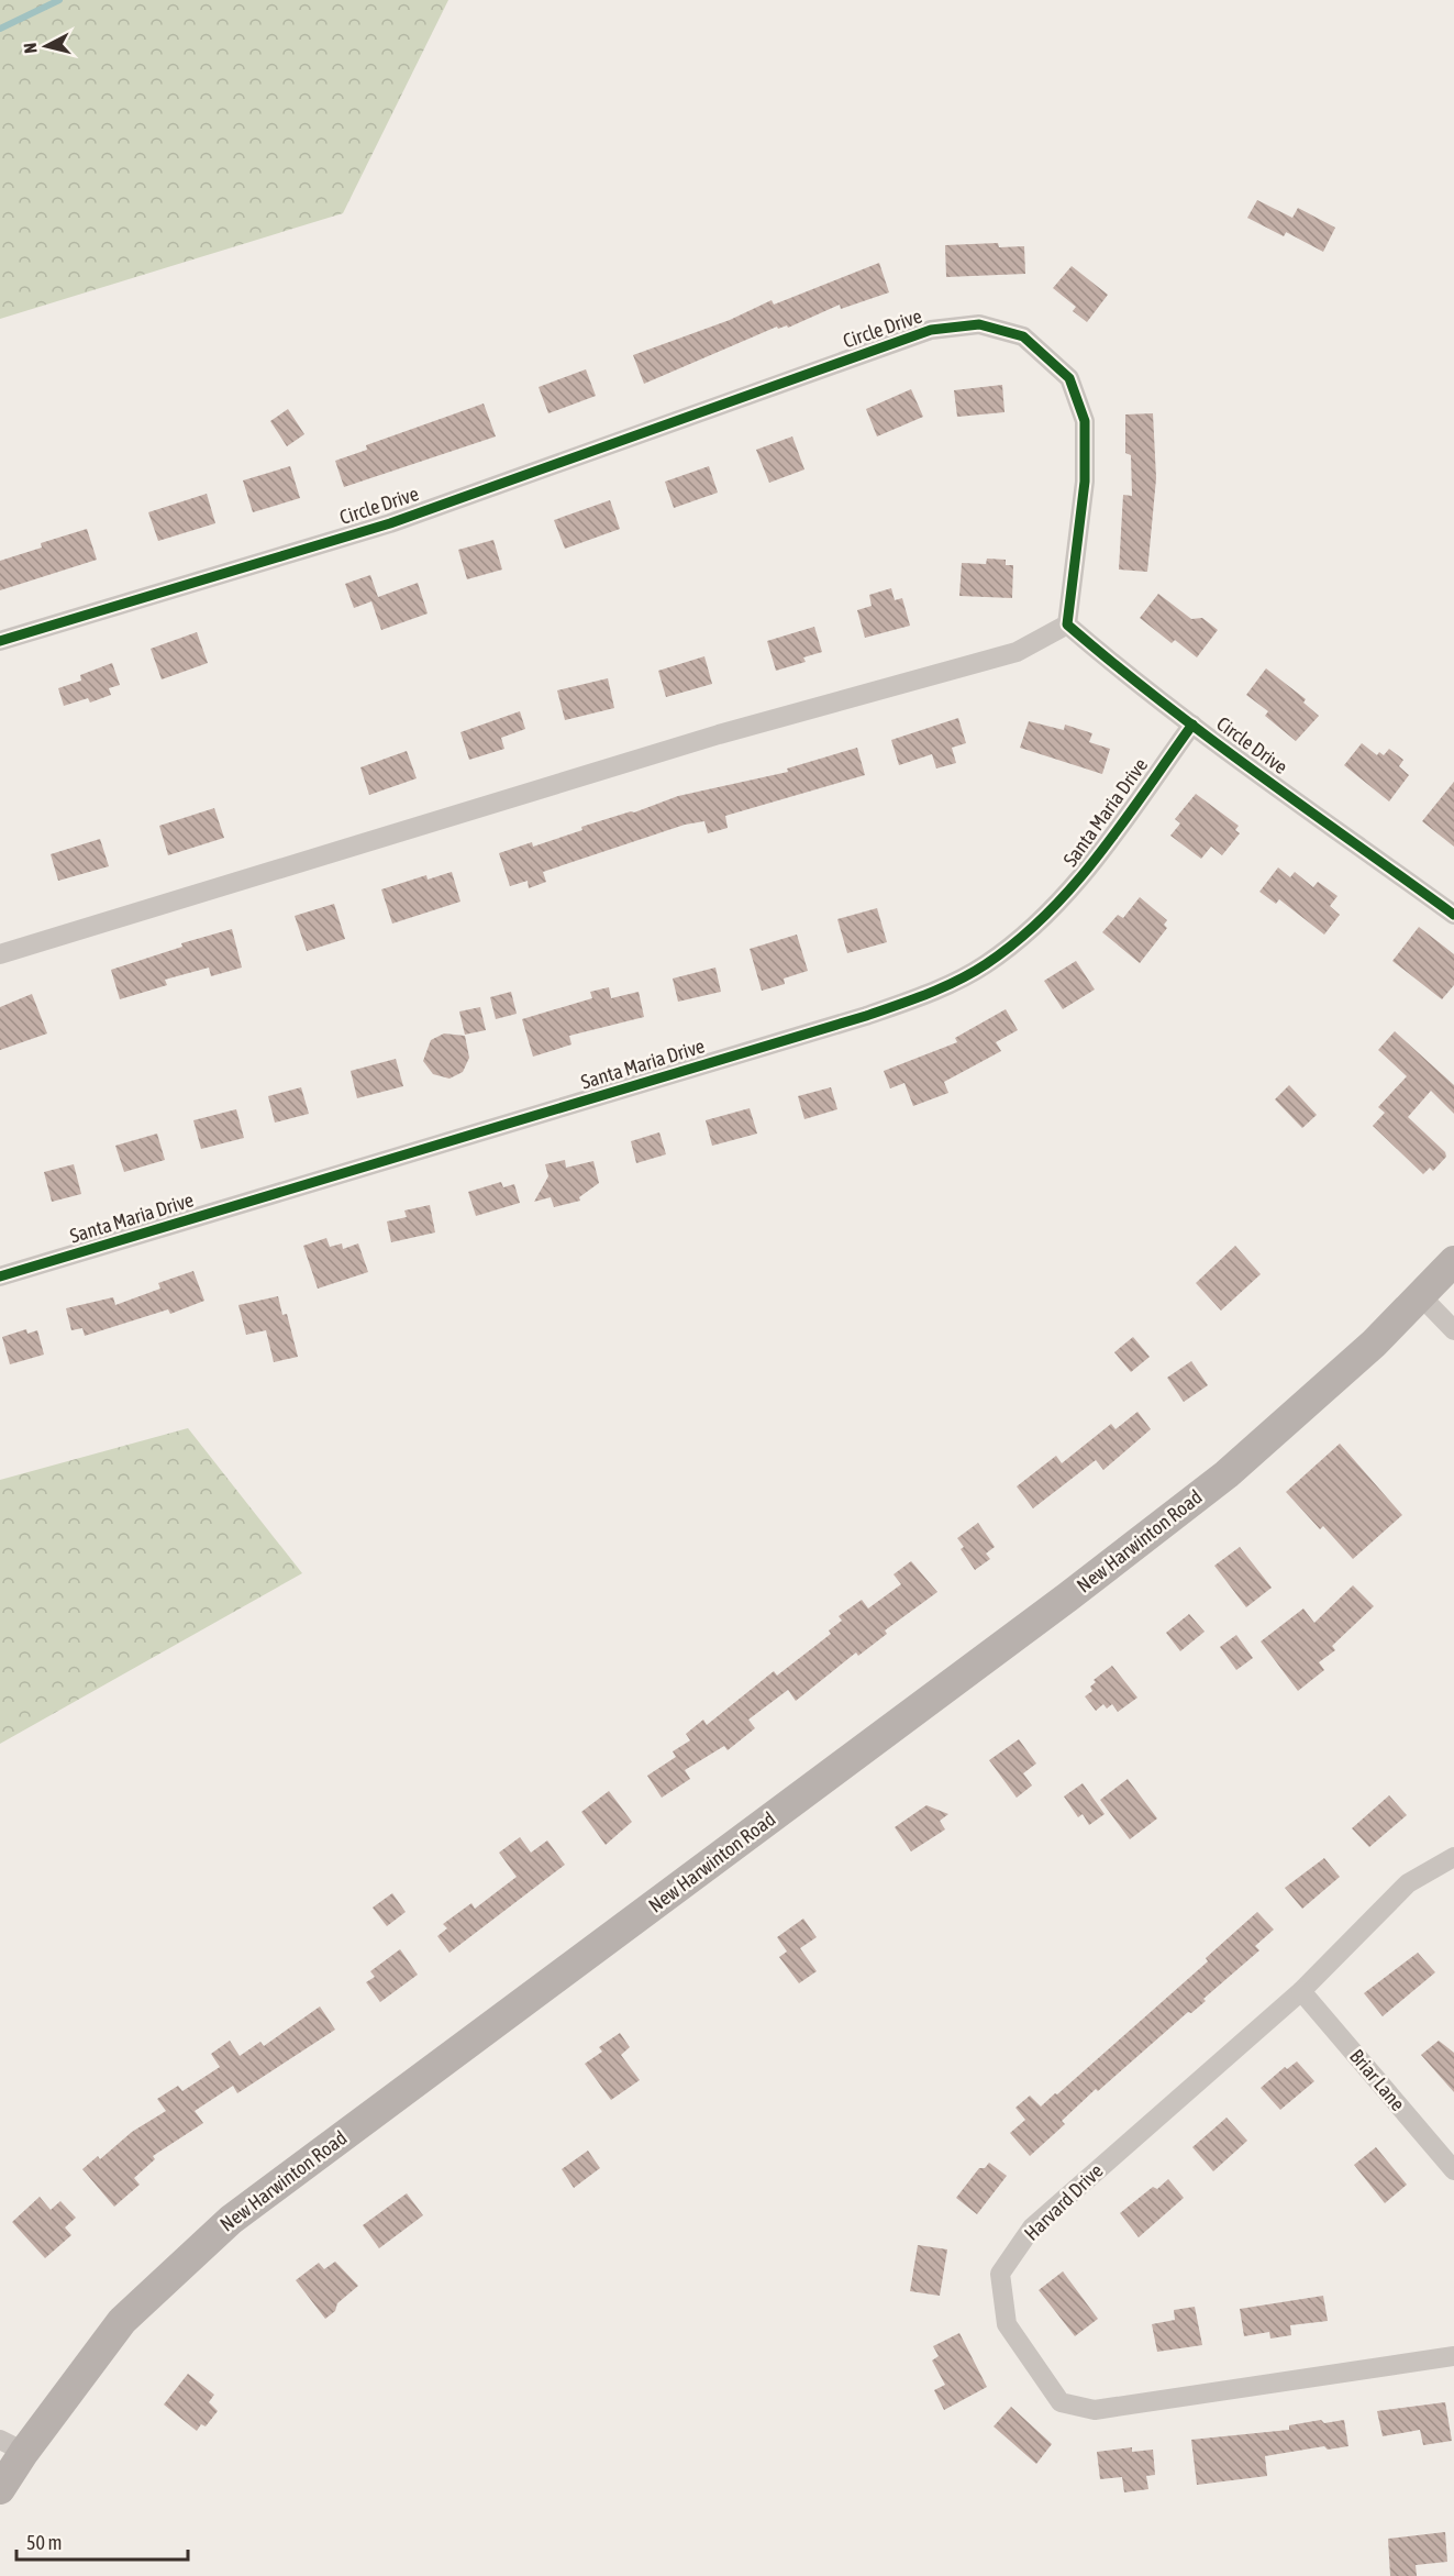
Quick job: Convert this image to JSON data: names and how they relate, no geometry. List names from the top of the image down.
{
  "streets": {
    "main road": ["New Harwinton Road"],
    "street": [
      "Circle Drive",
      "Santa Maria Drive",
      "Briar Lane",
      "Harvard Drive"
    ]
  },
  "crossings": [
    ["Circle Drive", "Santa Maria Drive"],
    ["Briar Lane", "Harvard Drive"]
  ],
  "scale_bar": "50 m",
  "north": "left"
}
